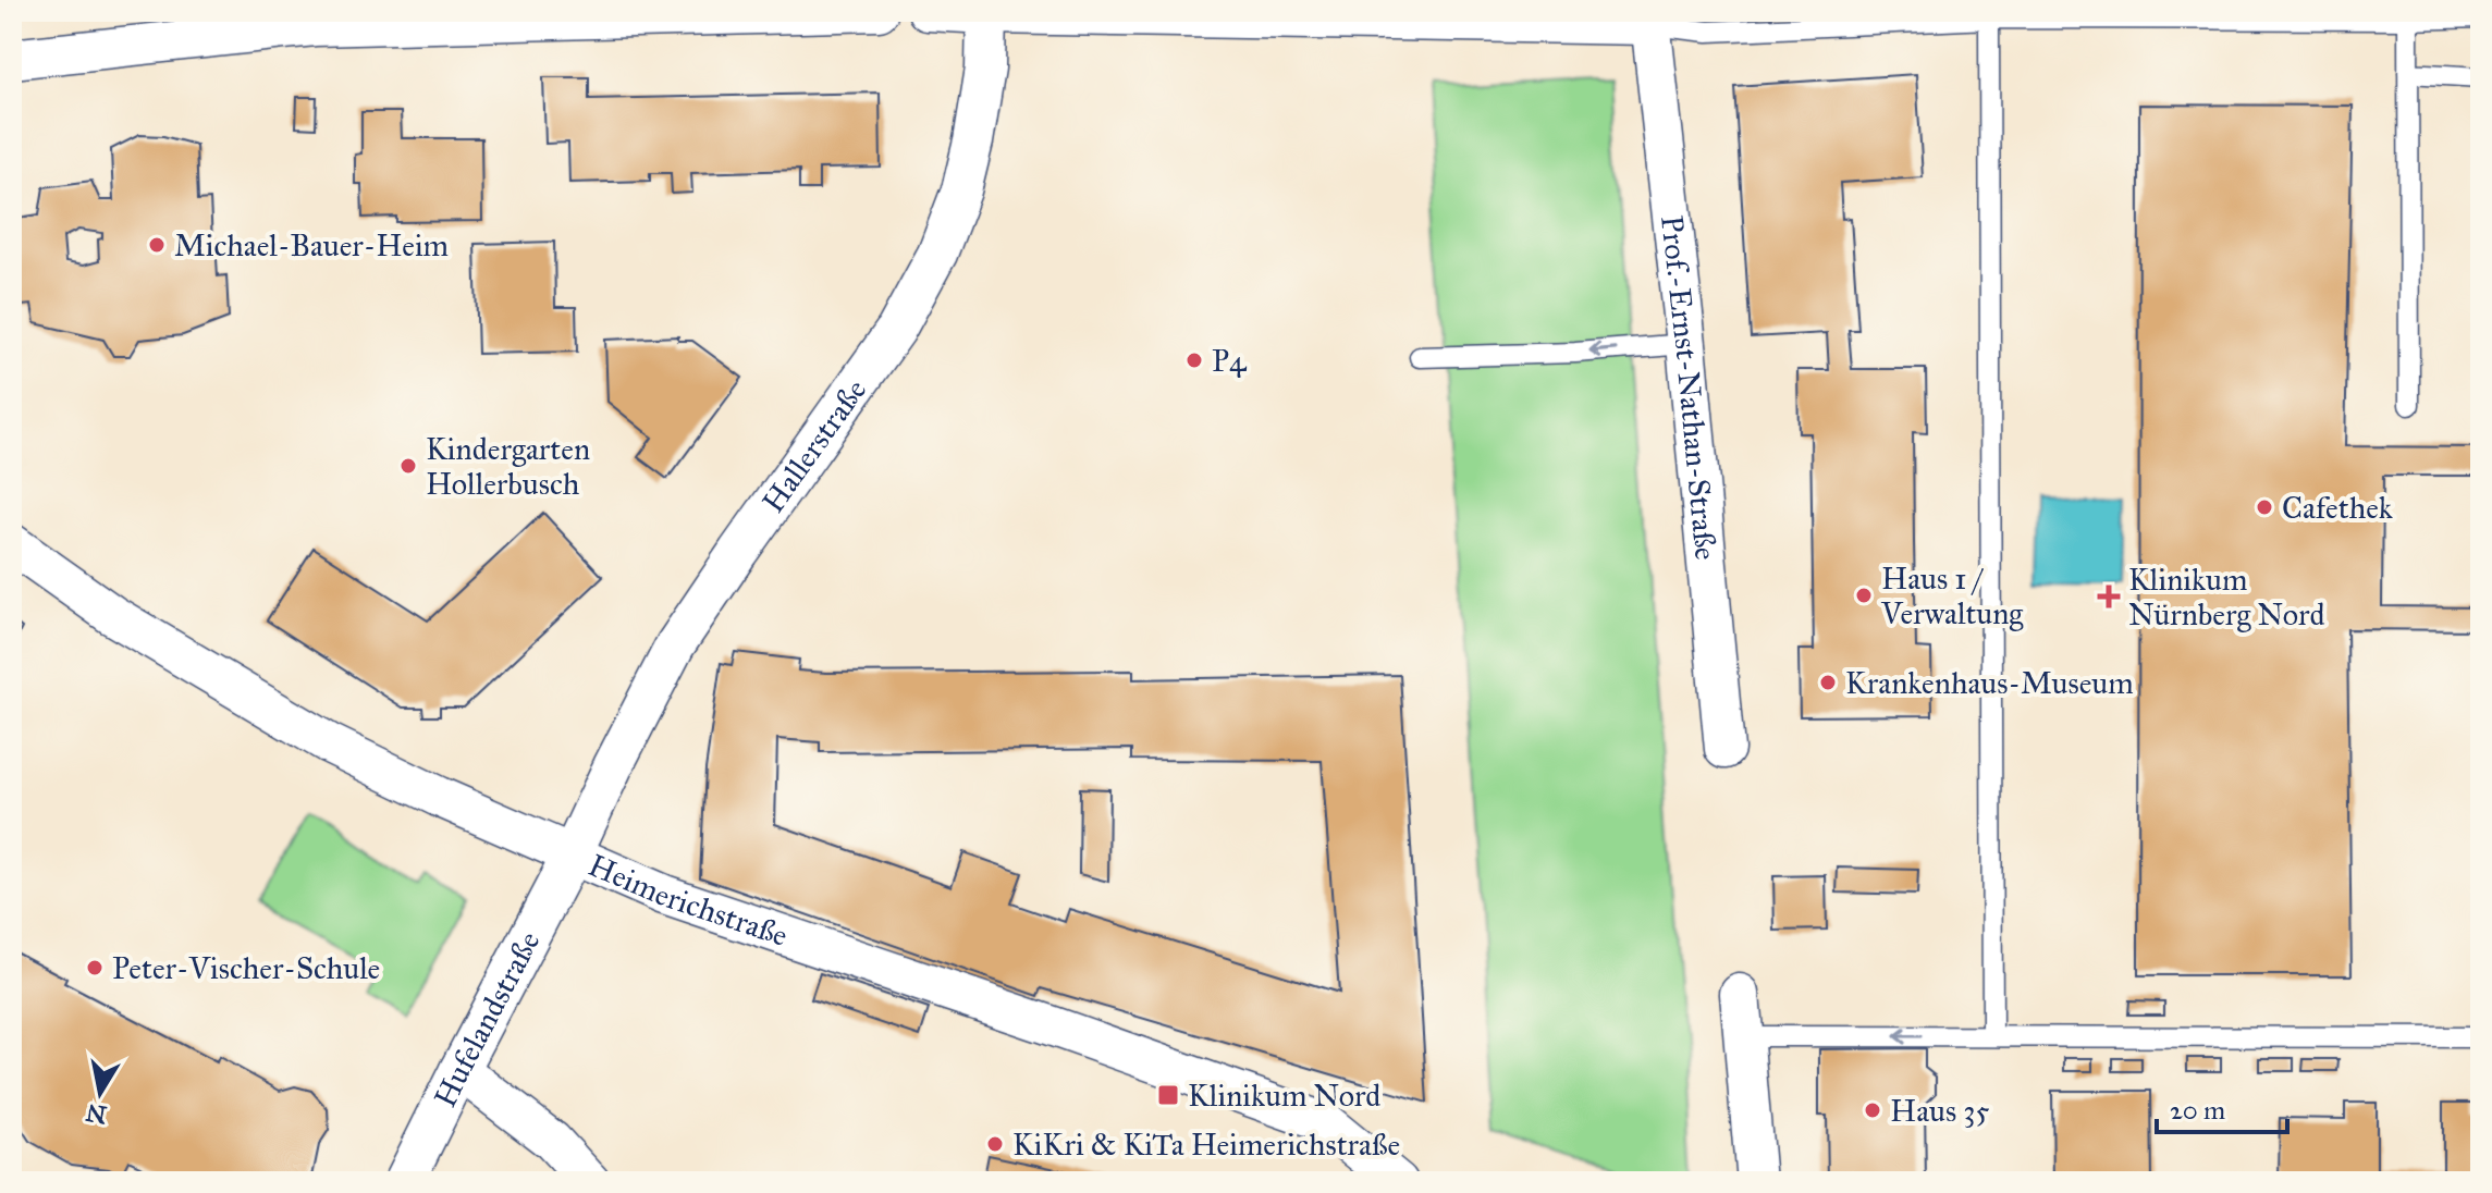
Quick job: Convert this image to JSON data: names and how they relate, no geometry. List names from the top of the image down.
{
  "streets": {
    "street": [
      "Prof.-Ernst-Nathan-Straße",
      "Hallerstraße",
      "Heimerichstraße",
      "Hufelandstraße"
    ]
  },
  "crossings": [
    ["Hallerstraße", "Heimerichstraße"],
    ["Hallerstraße", "Hufelandstraße"],
    ["Heimerichstraße", "Hufelandstraße"]
  ],
  "places": {
    "other": [
      "Michael-Bauer-Heim",
      "P4",
      "Kindergarten Hollerbusch",
      "Cafethek",
      "Haus 1 / Verwaltung",
      "Krankenhaus-Museum",
      "Peter-Vischer-Schule",
      "Haus 35",
      "KiKri & KiTa Heimerichstraße"
    ],
    "health": ["Klinikum Nürnberg Nord"],
    "transit": ["Klinikum Nord"]
  },
  "scale_bar": "20 m",
  "north": "bottom"
}
